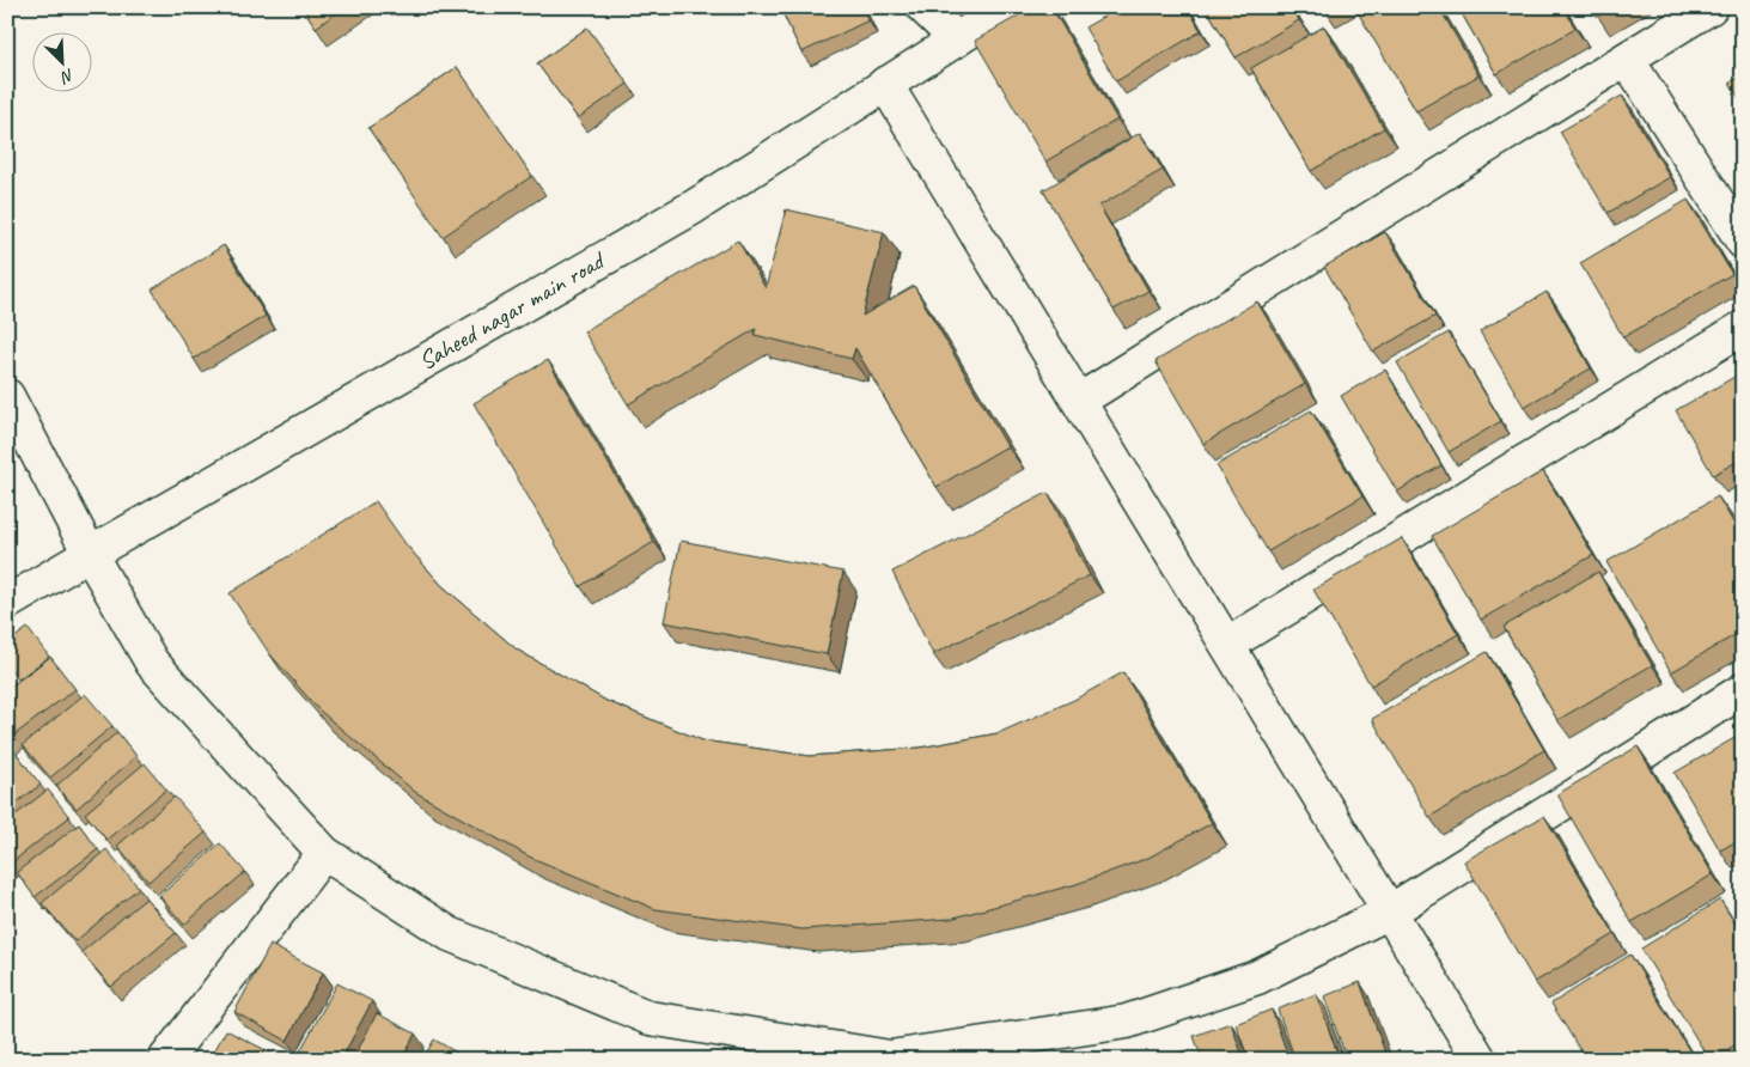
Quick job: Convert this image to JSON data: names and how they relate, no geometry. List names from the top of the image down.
{
  "streets": {
    "street": ["Saheed nagar main road"]
  },
  "north": "bottom right"
}
